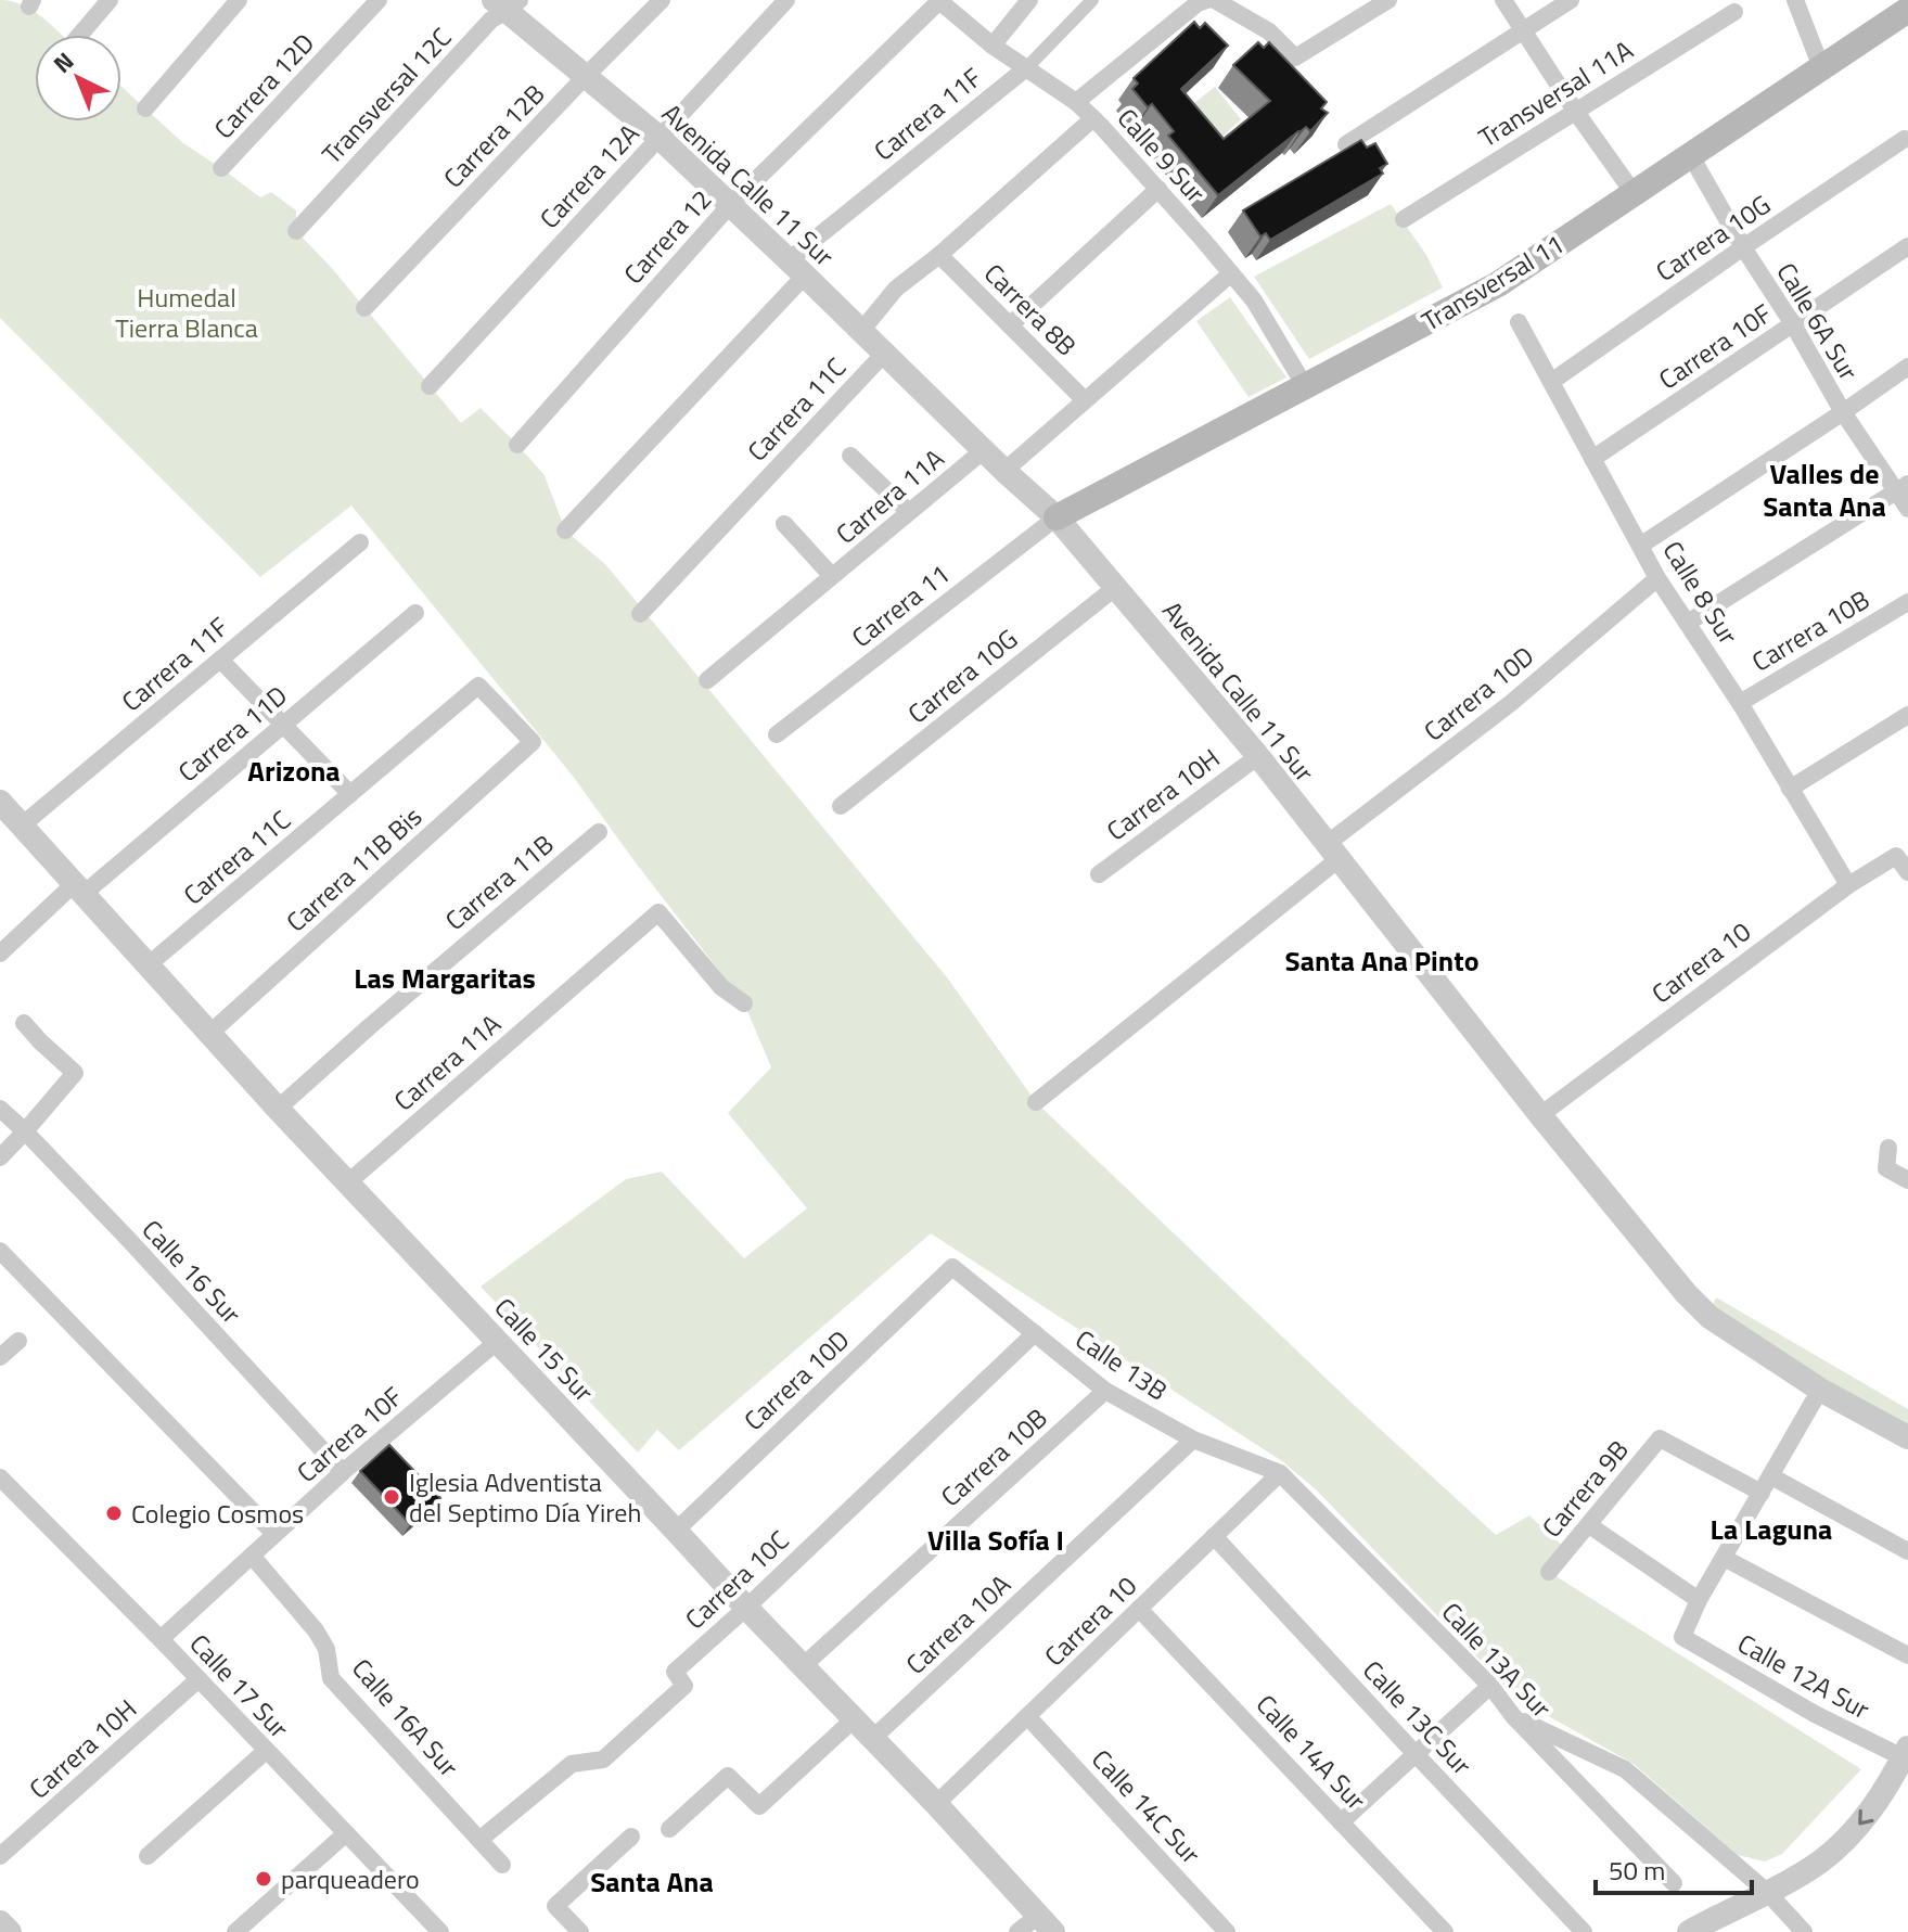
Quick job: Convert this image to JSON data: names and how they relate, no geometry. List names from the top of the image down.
{
  "streets": {
    "main road": ["Transversal 11"],
    "street": [
      "Carrera 12D",
      "Transversal 11A",
      "Transversal 12C",
      "Carrera 11F",
      "Carrera 12B",
      "Calle 9 Sur",
      "Carrera 12A",
      "Avenida Calle 11 Sur",
      "Carrera 12",
      "Carrera 10G",
      "Carrera 8B",
      "Calle 6A Sur",
      "Carrera 10F",
      "Carrera 11C",
      "Carrera 11A",
      "Calle 8 Sur",
      "Carrera 11",
      "Carrera 10B",
      "Carrera 10D",
      "Carrera 11D",
      "Carrera 10H",
      "Carrera 11B Bis",
      "Carrera 11B",
      "Carrera 10",
      "Calle 16 Sur",
      "Calle 15 Sur",
      "Calle 13B",
      "Carrera 9B",
      "Carrera 10C",
      "Carrera 10A",
      "Calle 13A Sur",
      "Calle 12A Sur",
      "Calle 17 Sur",
      "Calle 16A Sur",
      "Calle 13C Sur",
      "Calle 14A Sur",
      "Calle 14C Sur"
    ]
  },
  "crossings": [
    ["Transversal 12C", "Avenida Calle 11 Sur"],
    ["Carrera 11F", "Calle 9 Sur"],
    ["Carrera 11F", "Avenida Calle 11 Sur"],
    ["Carrera 11F", "Calle 15 Sur"],
    ["Carrera 12B", "Avenida Calle 11 Sur"],
    ["Calle 9 Sur", "Carrera 12"],
    ["Calle 9 Sur", "Transversal 11"],
    ["Calle 9 Sur", "Carrera 11C"],
    ["Carrera 12A", "Avenida Calle 11 Sur"],
    ["Avenida Calle 11 Sur", "Carrera 12"],
    ["Avenida Calle 11 Sur", "Carrera 10G"],
    ["Avenida Calle 11 Sur", "Transversal 11"],
    ["Avenida Calle 11 Sur", "Carrera 11C"],
    ["Avenida Calle 11 Sur", "Carrera 11A"],
    ["Avenida Calle 11 Sur", "Carrera 11"],
    ["Avenida Calle 11 Sur", "Carrera 10D"],
    ["Avenida Calle 11 Sur", "Carrera 10H"],
    ["Avenida Calle 11 Sur", "Carrera 10"],
    ["Carrera 10G", "Calle 6A Sur"],
    ["Carrera 10G", "Calle 8 Sur"],
    ["Transversal 11", "Calle 6A Sur"],
    ["Transversal 11", "Carrera 11"],
    ["Carrera 8B", "Carrera 11C"],
    ["Calle 6A Sur", "Carrera 10F"],
    ["Carrera 10F", "Calle 8 Sur"],
    ["Carrera 10F", "Calle 16 Sur"],
    ["Carrera 10F", "Calle 15 Sur"],
    ["Carrera 10F", "Calle 17 Sur"],
    ["Carrera 10F", "Calle 16A Sur"],
    ["Carrera 11C", "Carrera 11B Bis"],
    ["Carrera 11C", "Calle 15 Sur"],
    ["Carrera 11A", "Calle 15 Sur"],
    ["Calle 8 Sur", "Carrera 10B"],
    ["Calle 8 Sur", "Carrera 10D"],
    ["Calle 8 Sur", "Carrera 10"],
    ["Carrera 10B", "Calle 15 Sur"],
    ["Carrera 10B", "Calle 13B"],
    ["Carrera 10D", "Calle 15 Sur"],
    ["Carrera 10D", "Calle 13B"],
    ["Carrera 11D", "Calle 15 Sur"],
    ["Carrera 10H", "Calle 17 Sur"],
    ["Carrera 11B Bis", "Calle 15 Sur"],
    ["Carrera 11B", "Calle 15 Sur"],
    ["Carrera 10", "Calle 15 Sur"],
    ["Carrera 10", "Calle 13B"],
    ["Carrera 10", "Calle 13A Sur"],
    ["Carrera 10", "Calle 13C Sur"],
    ["Carrera 10", "Calle 14A Sur"],
    ["Carrera 10", "Calle 14C Sur"],
    ["Calle 15 Sur", "Carrera 10C"],
    ["Calle 15 Sur", "Carrera 10A"],
    ["Calle 13B", "Carrera 10C"],
    ["Calle 13B", "Carrera 10A"],
    ["Calle 13B", "Calle 13A Sur"],
    ["Carrera 10C", "Calle 16A Sur"]
  ],
  "districts": [
    "Valles de Santa Ana",
    "Arizona",
    "Santa Ana Pinto",
    "Las Margaritas",
    "La Laguna",
    "Villa Sofía I",
    "Santa Ana"
  ],
  "parks": ["Humedal Tierra Blanca"],
  "places": ["Iglesia Adventista del Septimo Día Yireh", "Colegio Cosmos", "parqueadero"],
  "scale_bar": "50 m",
  "north": "top left"
}
